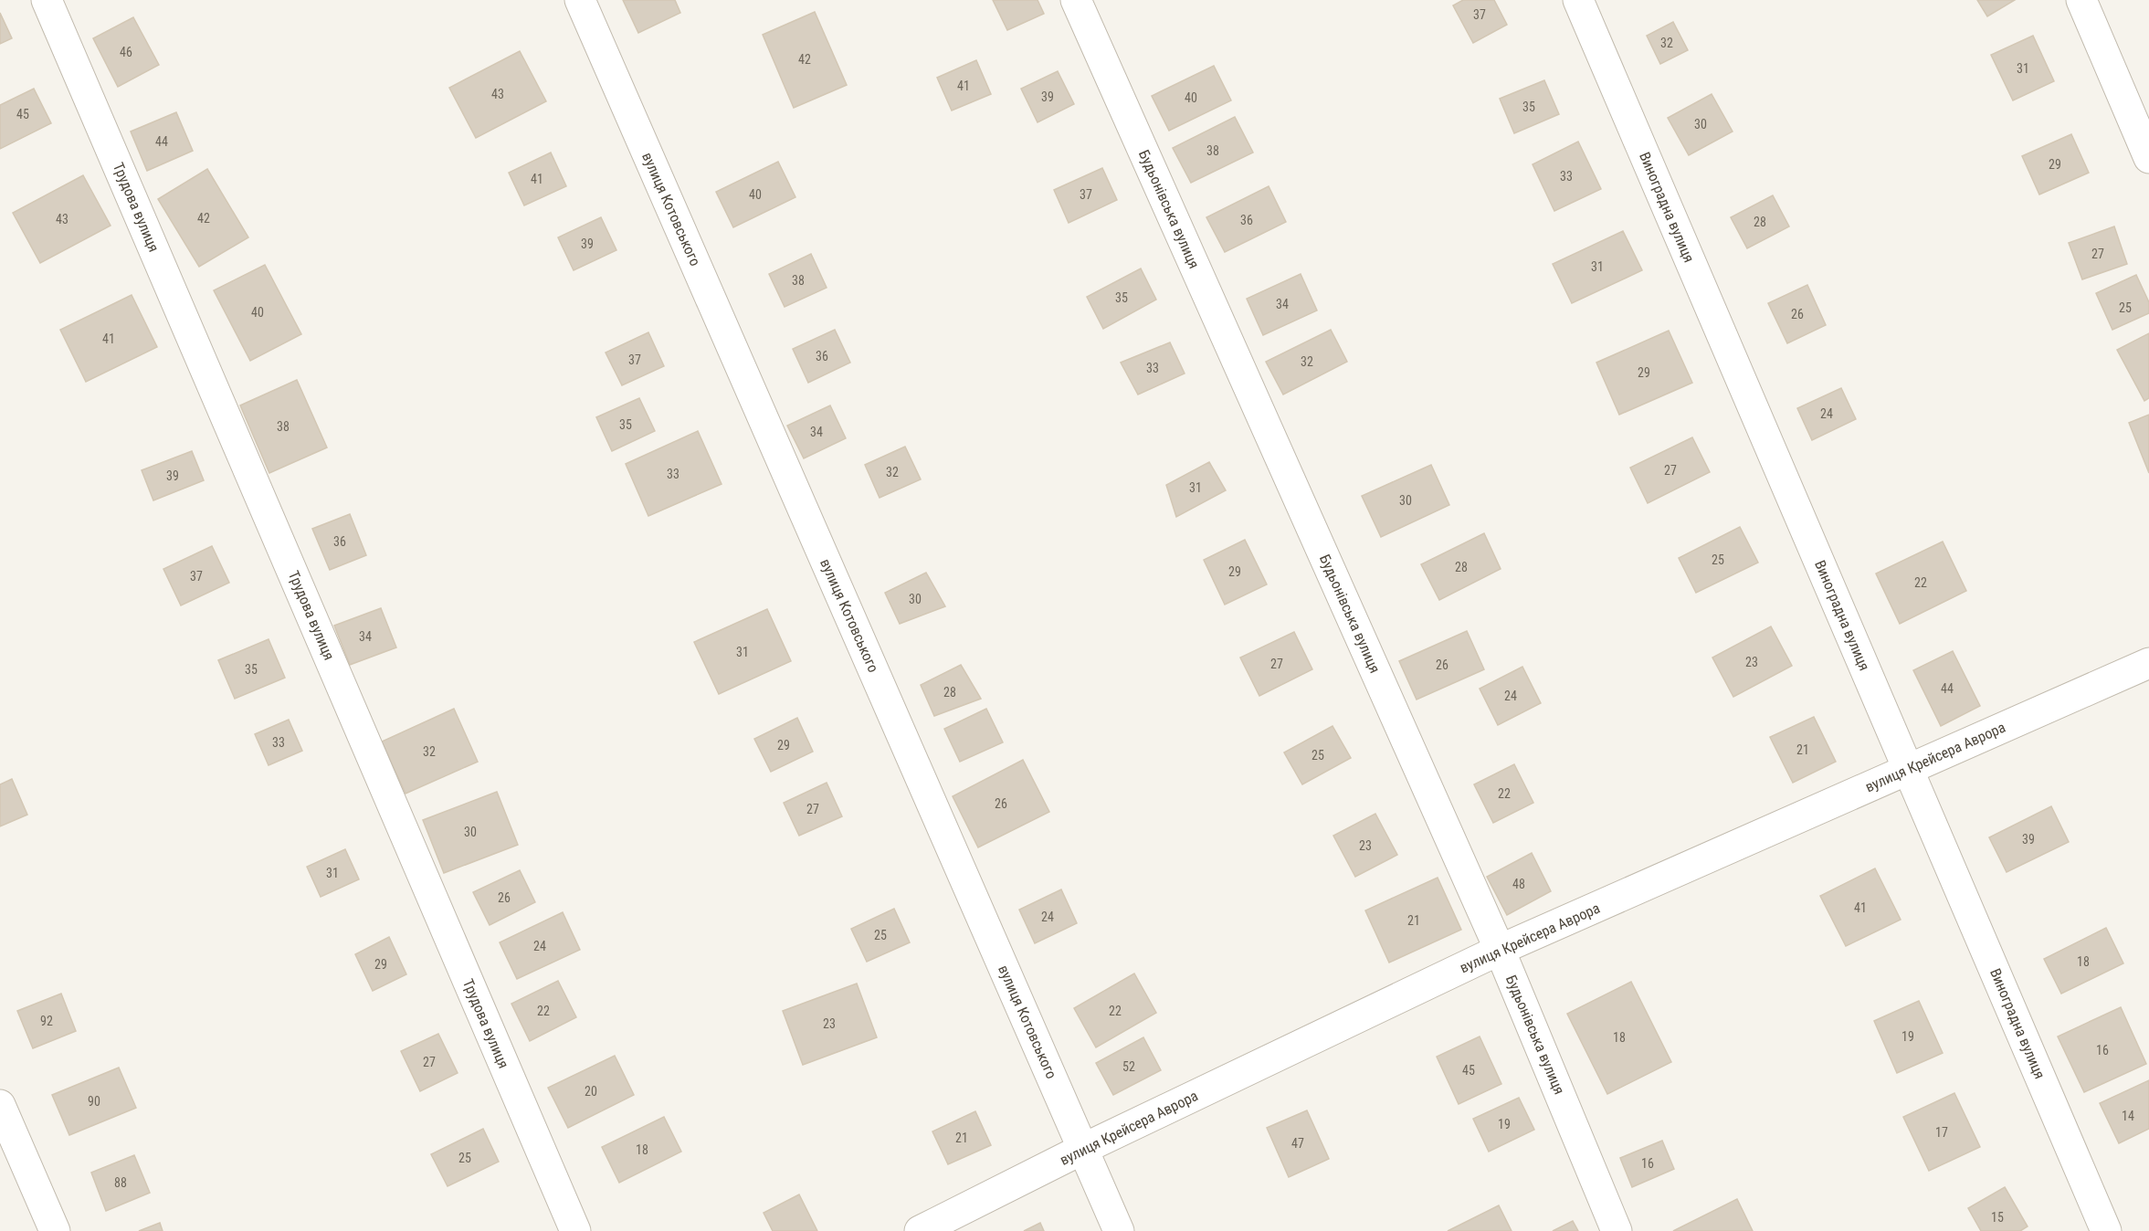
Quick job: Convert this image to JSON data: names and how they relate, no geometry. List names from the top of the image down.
{
  "streets": {
    "street": [
      "Трудова вулиця",
      "Виноградна вулиця",
      "вулиця Котовського",
      "Будьонівська вулиця",
      "вулиця Крейсера Аврора"
    ]
  },
  "crossings": [
    ["Виноградна вулиця", "вулиця Крейсера Аврора"],
    ["вулиця Котовського", "вулиця Крейсера Аврора"],
    ["Будьонівська вулиця", "вулиця Крейсера Аврора"]
  ],
  "house_numbers": [
    "37",
    "32",
    "46",
    "42",
    "31",
    "41",
    "43",
    "39",
    "40",
    "35",
    "45",
    "30",
    "44",
    "38",
    "29",
    "33",
    "41",
    "40",
    "37",
    "42",
    "43",
    "36",
    "28",
    "39",
    "27",
    "31",
    "38",
    "35",
    "34",
    "25",
    "40",
    "26",
    "41",
    "36",
    "37",
    "32",
    "33",
    "29",
    "24",
    "35",
    "38",
    "34",
    "27",
    "32",
    "33",
    "39",
    "31",
    "30",
    "36",
    "25",
    "28",
    "29",
    "37",
    "22",
    "30",
    "34",
    "31",
    "23",
    "27",
    "26",
    "35",
    "44",
    "28",
    "24",
    "33",
    "29",
    "21",
    "32",
    "25",
    "22",
    "26",
    "27",
    "30",
    "39",
    "23",
    "31",
    "48",
    "26",
    "41",
    "24",
    "21",
    "25",
    "24",
    "18",
    "29",
    "22",
    "22",
    "92",
    "23",
    "19",
    "18",
    "16",
    "27",
    "52",
    "45",
    "20",
    "90",
    "14",
    "19",
    "17",
    "21",
    "47",
    "18",
    "25",
    "16",
    "88",
    "15"
  ]
}
